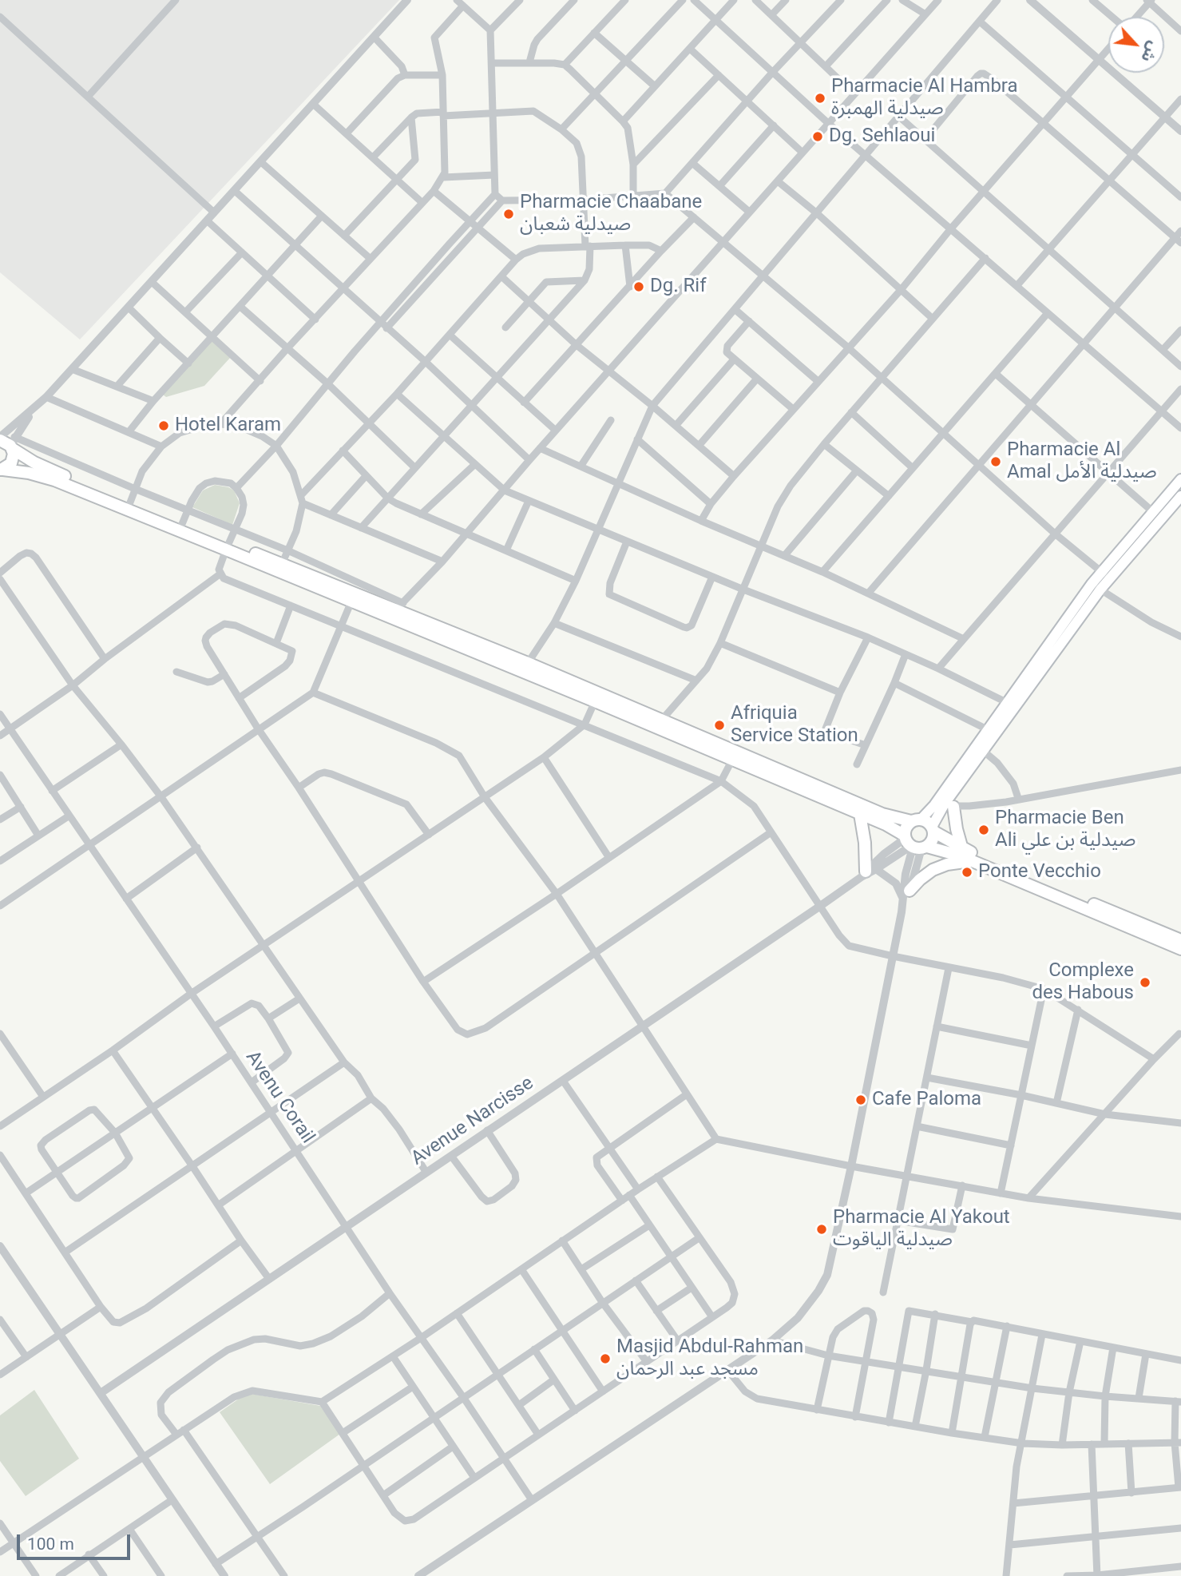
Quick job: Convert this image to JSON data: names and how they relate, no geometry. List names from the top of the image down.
{
  "streets": {
    "street": ["Avenu Corail", "Avenue Narcisse"]
  },
  "crossings": [
    ["Avenu Corail", "Avenue Narcisse"]
  ],
  "places": [
    "Pharmacie Al Hambra صيدلية الهمبرة",
    "Dg. Sehlaoui",
    "Pharmacie Chaabane صيدلية شعبان",
    "Dg. Rif",
    "Hotel Karam",
    "Pharmacie Al Amal صيدلية الأمل",
    "Afriquia Service Station",
    "Pharmacie Ben Ali صيدلية بن علي",
    "Ponte Vecchio",
    "Complexe des Habous",
    "Cafe Paloma",
    "Pharmacie Al Yakout صيدلية الياقوت",
    "Masjid Abdul-Rahman مسجد عبد الرحمان"
  ],
  "scale_bar": "100 m",
  "north": "bottom right"
}
